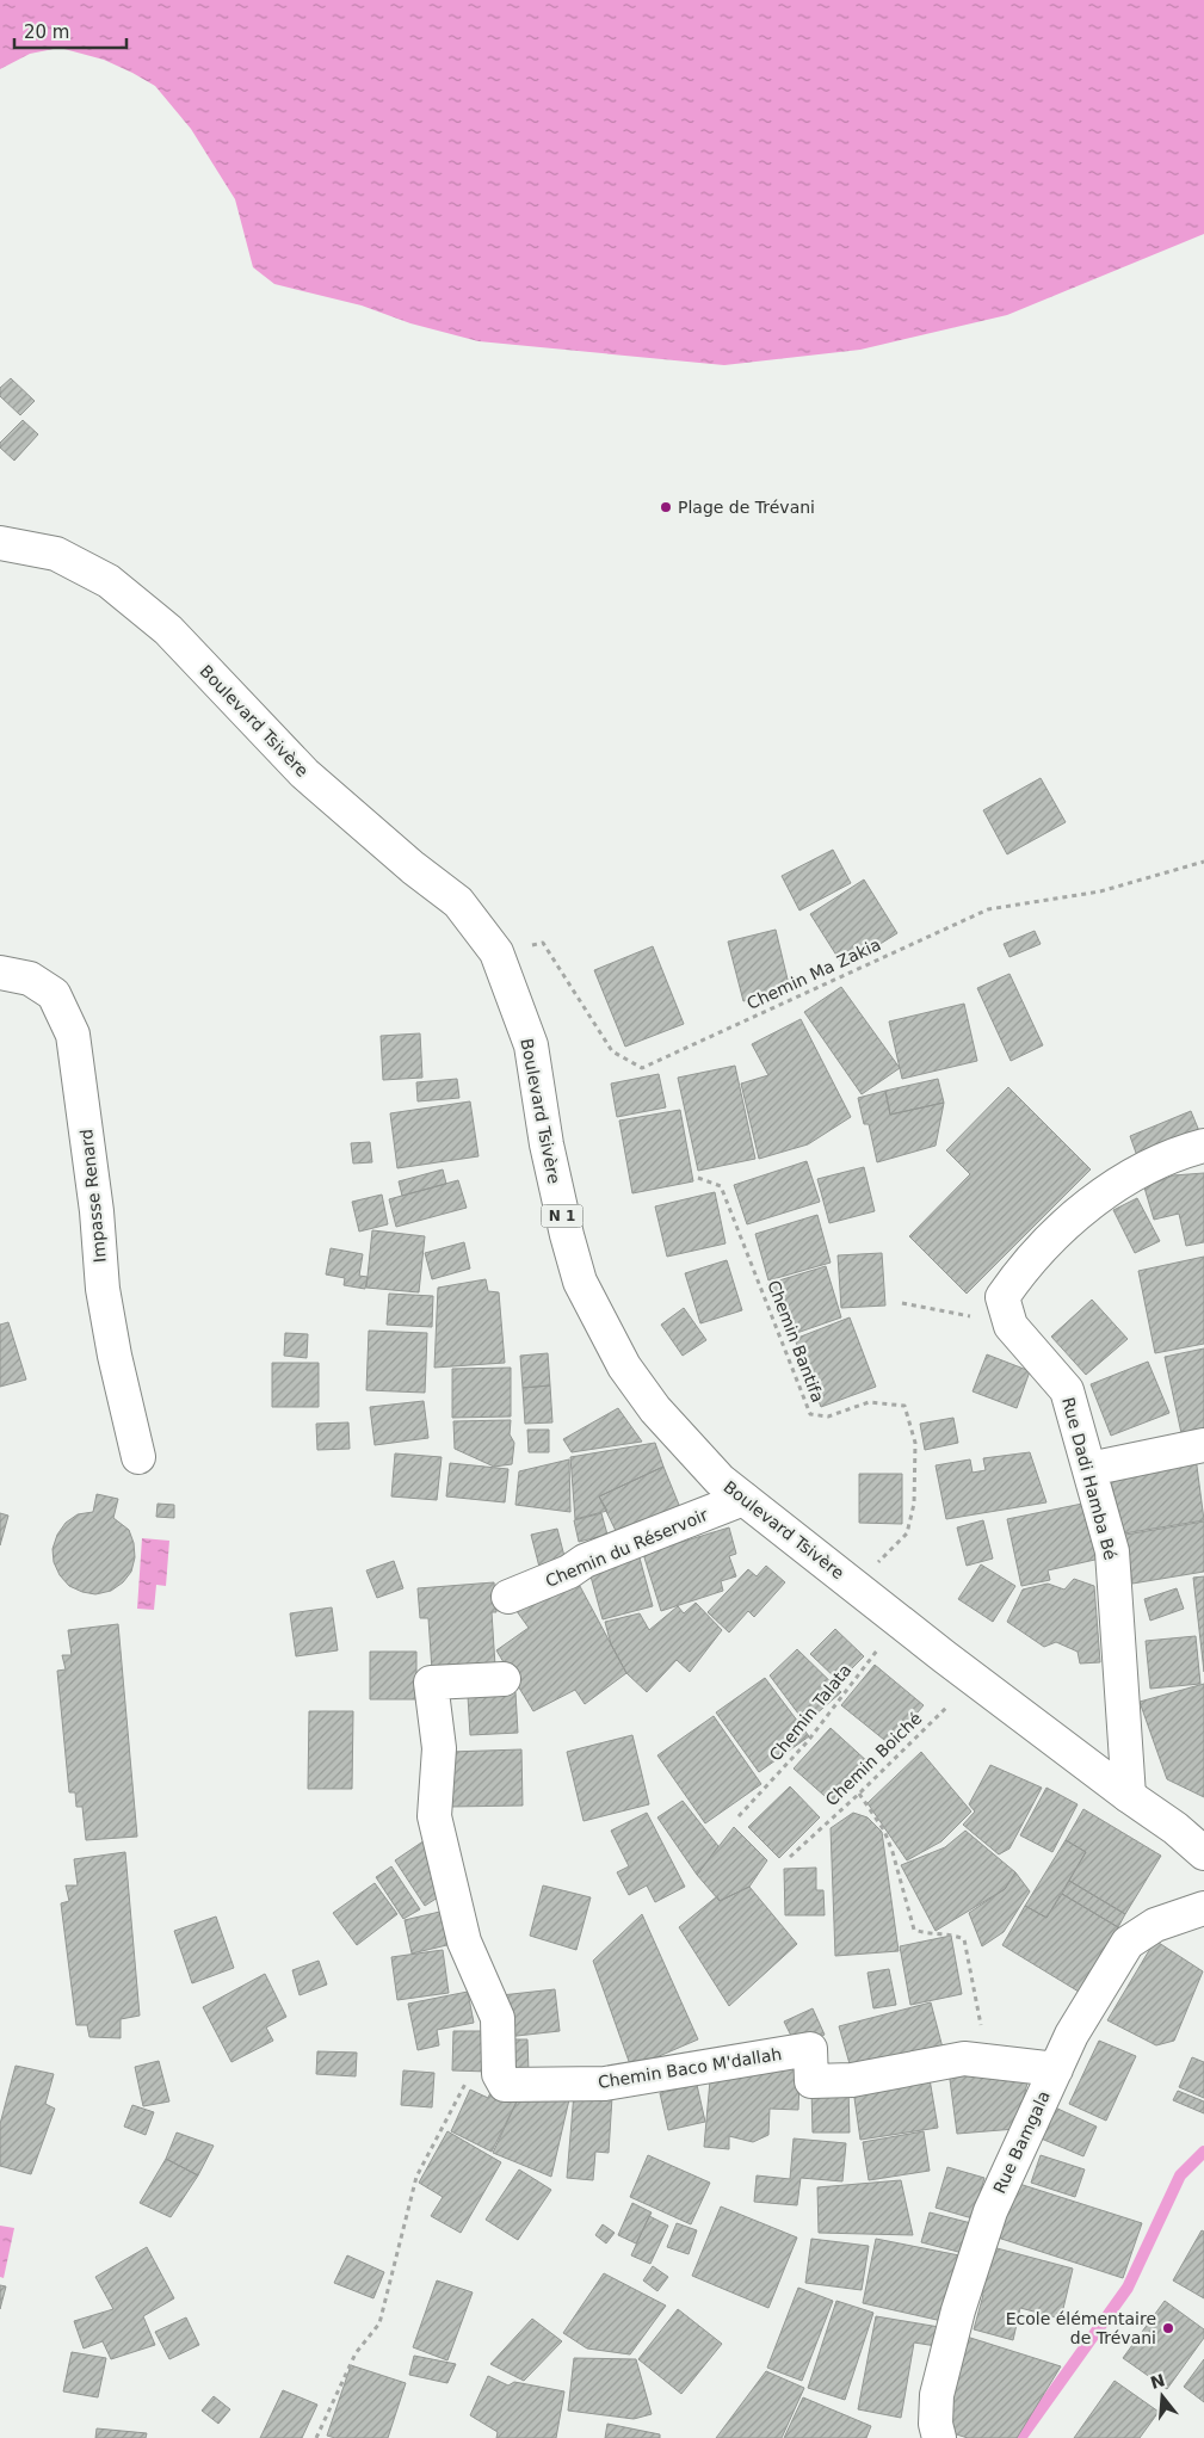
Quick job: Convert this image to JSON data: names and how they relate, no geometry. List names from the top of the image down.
{
  "streets": {
    "street": [
      "Boulevard Tsivère",
      "Impasse Renard",
      "N 1",
      "Rue Dadi Hamba Bé",
      "Chemin du Réservoir",
      "Chemin Baco M'dallah",
      "Rue Bamgala"
    ],
    "path": [
      "Chemin Ma Zakia",
      "Chemin Bantifa",
      "Chemin Talata",
      "Chemin Boiché"
    ]
  },
  "crossings": [
    ["Boulevard Tsivère", "Chemin Ma Zakia"],
    ["Boulevard Tsivère", "Chemin Bantifa"],
    ["Boulevard Tsivère", "Rue Dadi Hamba Bé"],
    ["Boulevard Tsivère", "Chemin du Réservoir"],
    ["Boulevard Tsivère", "Chemin Talata"],
    ["Boulevard Tsivère", "Chemin Boiché"],
    ["Chemin Baco M'dallah", "Rue Bamgala"]
  ],
  "places": ["Plage de Trévani", "Ecole élémentaire de Trévani"],
  "scale_bar": "20 m",
  "north": "top"
}
